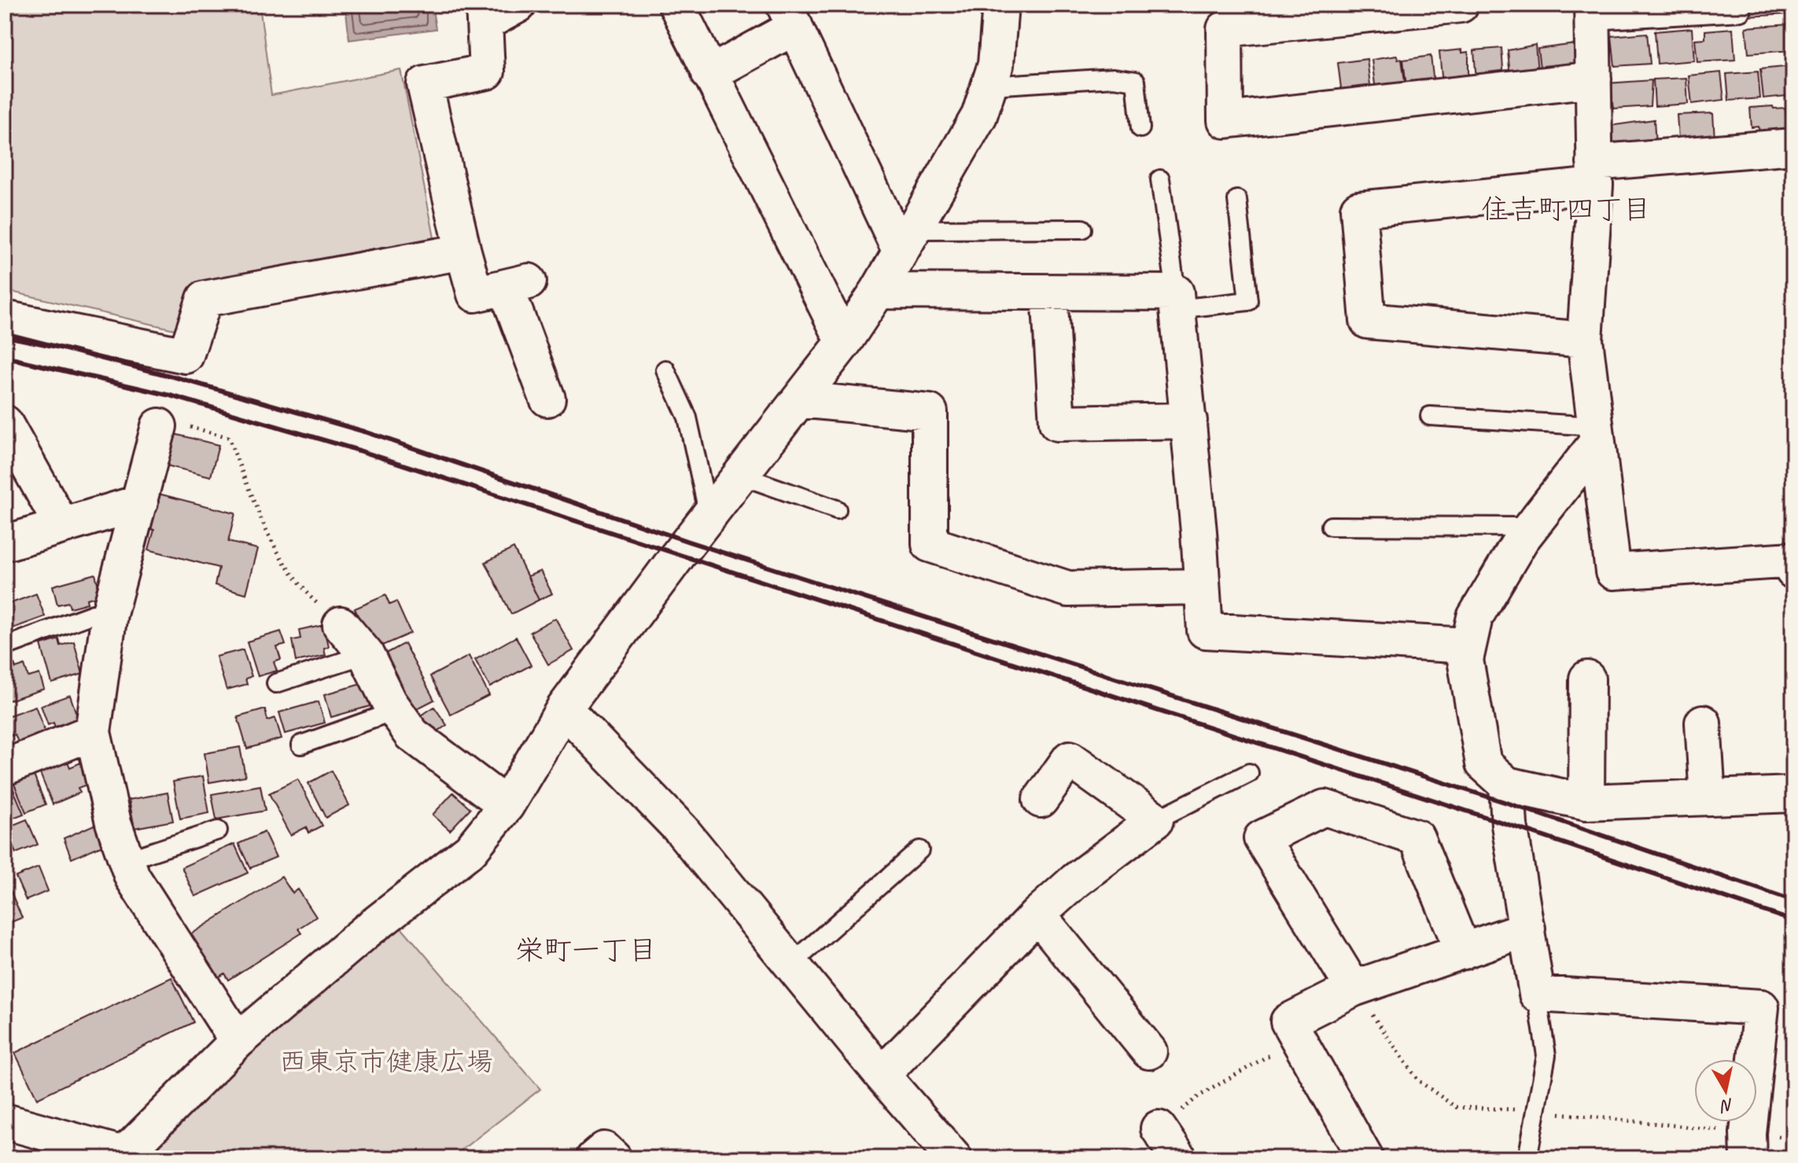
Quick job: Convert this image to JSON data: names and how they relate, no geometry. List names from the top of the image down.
{
  "districts": ["住吉町四丁目", "栄町一丁目"],
  "parks": ["西東京市健康広場"],
  "north": "bottom"
}
